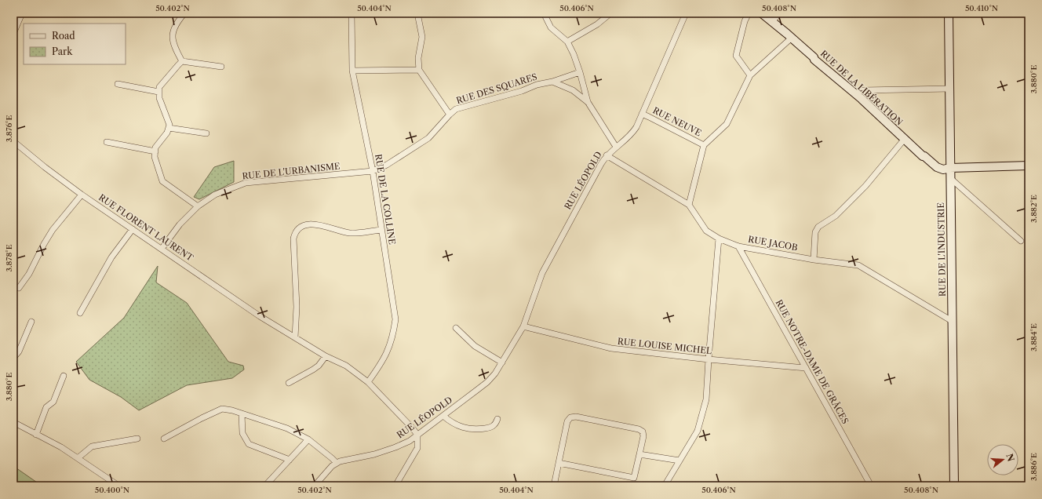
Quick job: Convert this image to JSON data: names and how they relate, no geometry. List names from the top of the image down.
{
  "streets": {
    "main road": ["RUE DE LA LIBÉRATION", "RUE DE L'INDUSTRIE"],
    "street": [
      "RUE DES SQUARES",
      "RUE NEUVE",
      "RUE DE L'URBANISME",
      "RUE LÉOPOLD",
      "RUE DE LA COLLINE",
      "RUE FLORENT LAURENT",
      "RUE JACOB",
      "RUE LOUISE MICHEL",
      "RUE NOTRE-DAME DE GRÂCES"
    ]
  },
  "crossings": [
    ["RUE DE LA LIBÉRATION", "RUE DE L'INDUSTRIE"],
    ["RUE DES SQUARES", "RUE DE L'URBANISME"],
    ["RUE DES SQUARES", "RUE DE LA COLLINE"],
    ["RUE NEUVE", "RUE LÉOPOLD"],
    ["RUE DE L'URBANISME", "RUE DE LA COLLINE"],
    ["RUE DE L'URBANISME", "RUE FLORENT LAURENT"],
    ["RUE LÉOPOLD", "RUE FLORENT LAURENT"],
    ["RUE LÉOPOLD", "RUE JACOB"],
    ["RUE LÉOPOLD", "RUE LOUISE MICHEL"],
    ["RUE DE LA COLLINE", "RUE FLORENT LAURENT"],
    ["RUE JACOB", "RUE DE L'INDUSTRIE"],
    ["RUE JACOB", "RUE NOTRE-DAME DE GRÂCES"],
    ["RUE LOUISE MICHEL", "RUE NOTRE-DAME DE GRÂCES"]
  ],
  "legend": ["Road", "Park"],
  "north": "right",
  "coordinates": [
    "50.402°N",
    "50.404°N",
    "50.406°N",
    "50.408°N",
    "50.410°N",
    "3.880°E",
    "3.876°E",
    "3.882°E",
    "3.878°E",
    "3.884°E",
    "3.886°E",
    "50.400°N"
  ]
}
